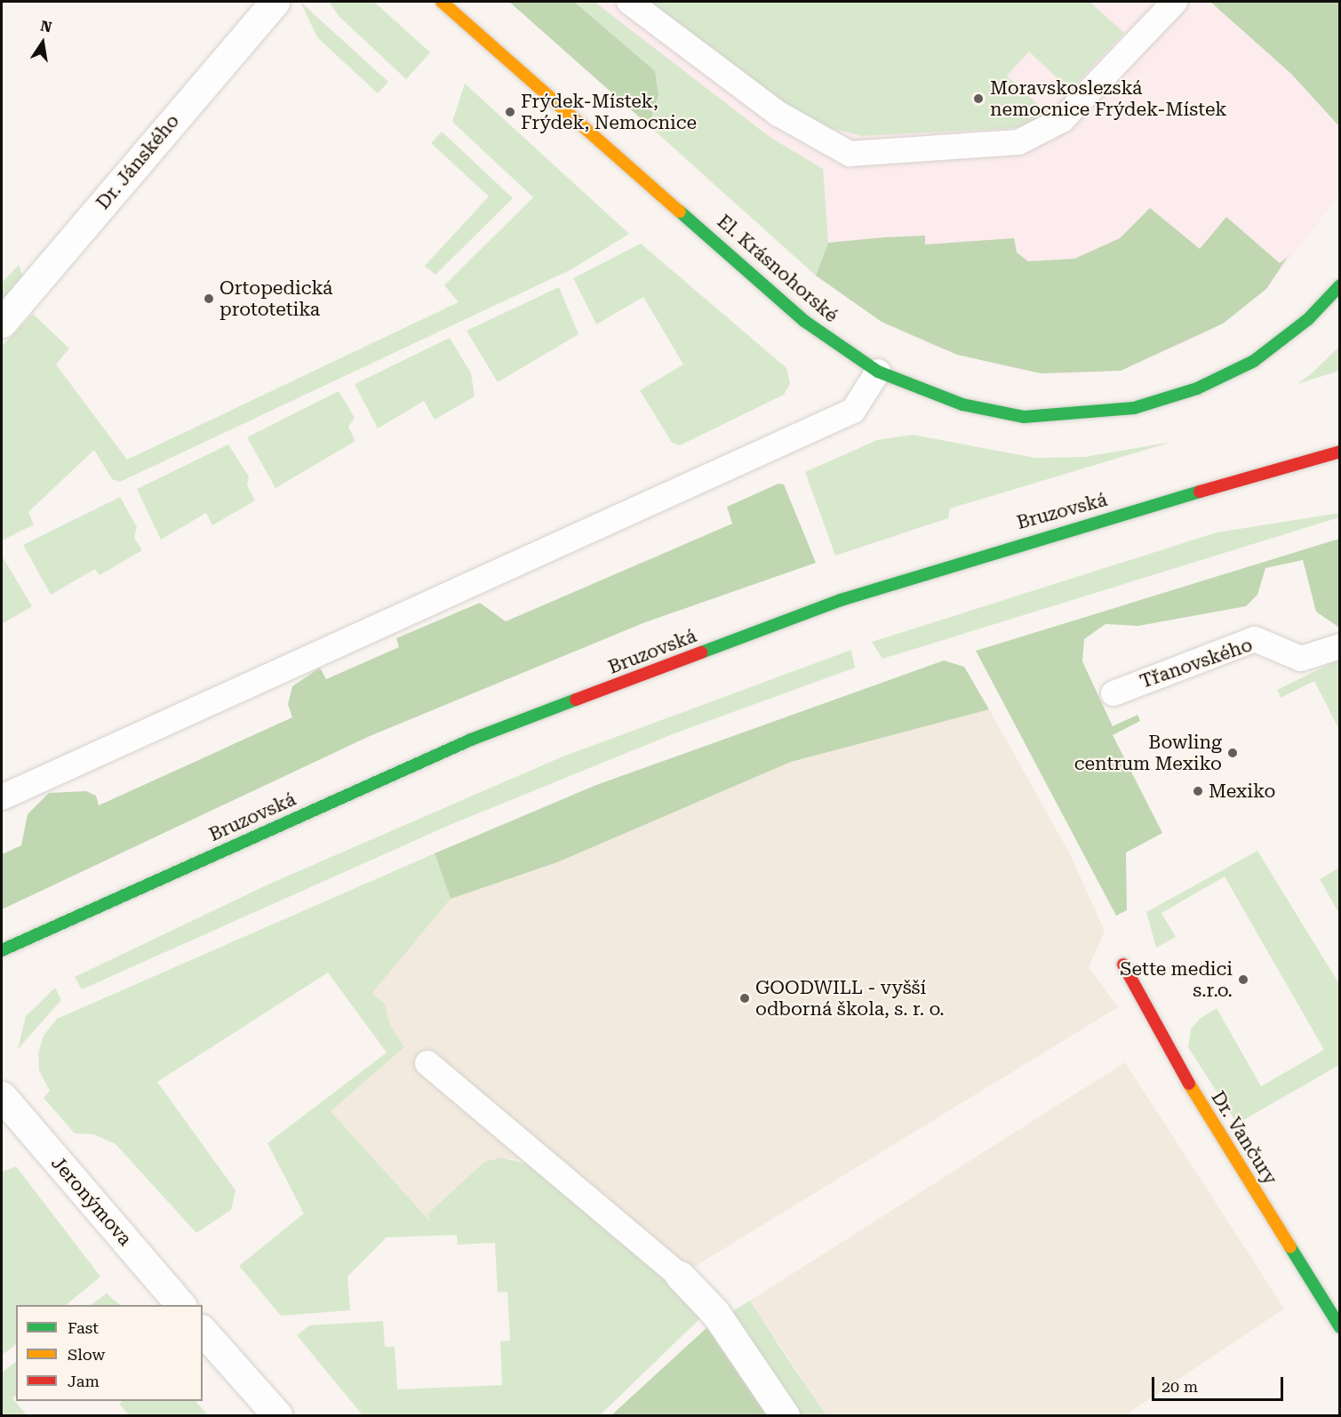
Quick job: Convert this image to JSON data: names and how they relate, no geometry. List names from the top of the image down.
{
  "streets": {
    "street": [
      "Dr. Jánského",
      "El. Krásnohorské",
      "Bruzovská",
      "Dr. Vančury",
      "Jeronýmova"
    ],
    "lane": ["Třanovského"]
  },
  "places": [
    "Moravskoslezská nemocnice Frýdek-Místek",
    "Frýdek-Místek, Frýdek, Nemocnice",
    "Ortopedická prototetika",
    "Bowling centrum Mexiko",
    "Mexiko",
    "Sette medici s.r.o.",
    "GOODWILL - vyšší odborná škola, s. r. o."
  ],
  "legend": ["Fast", "Slow", "Jam"],
  "scale_bar": "20 m",
  "north": "top"
}
